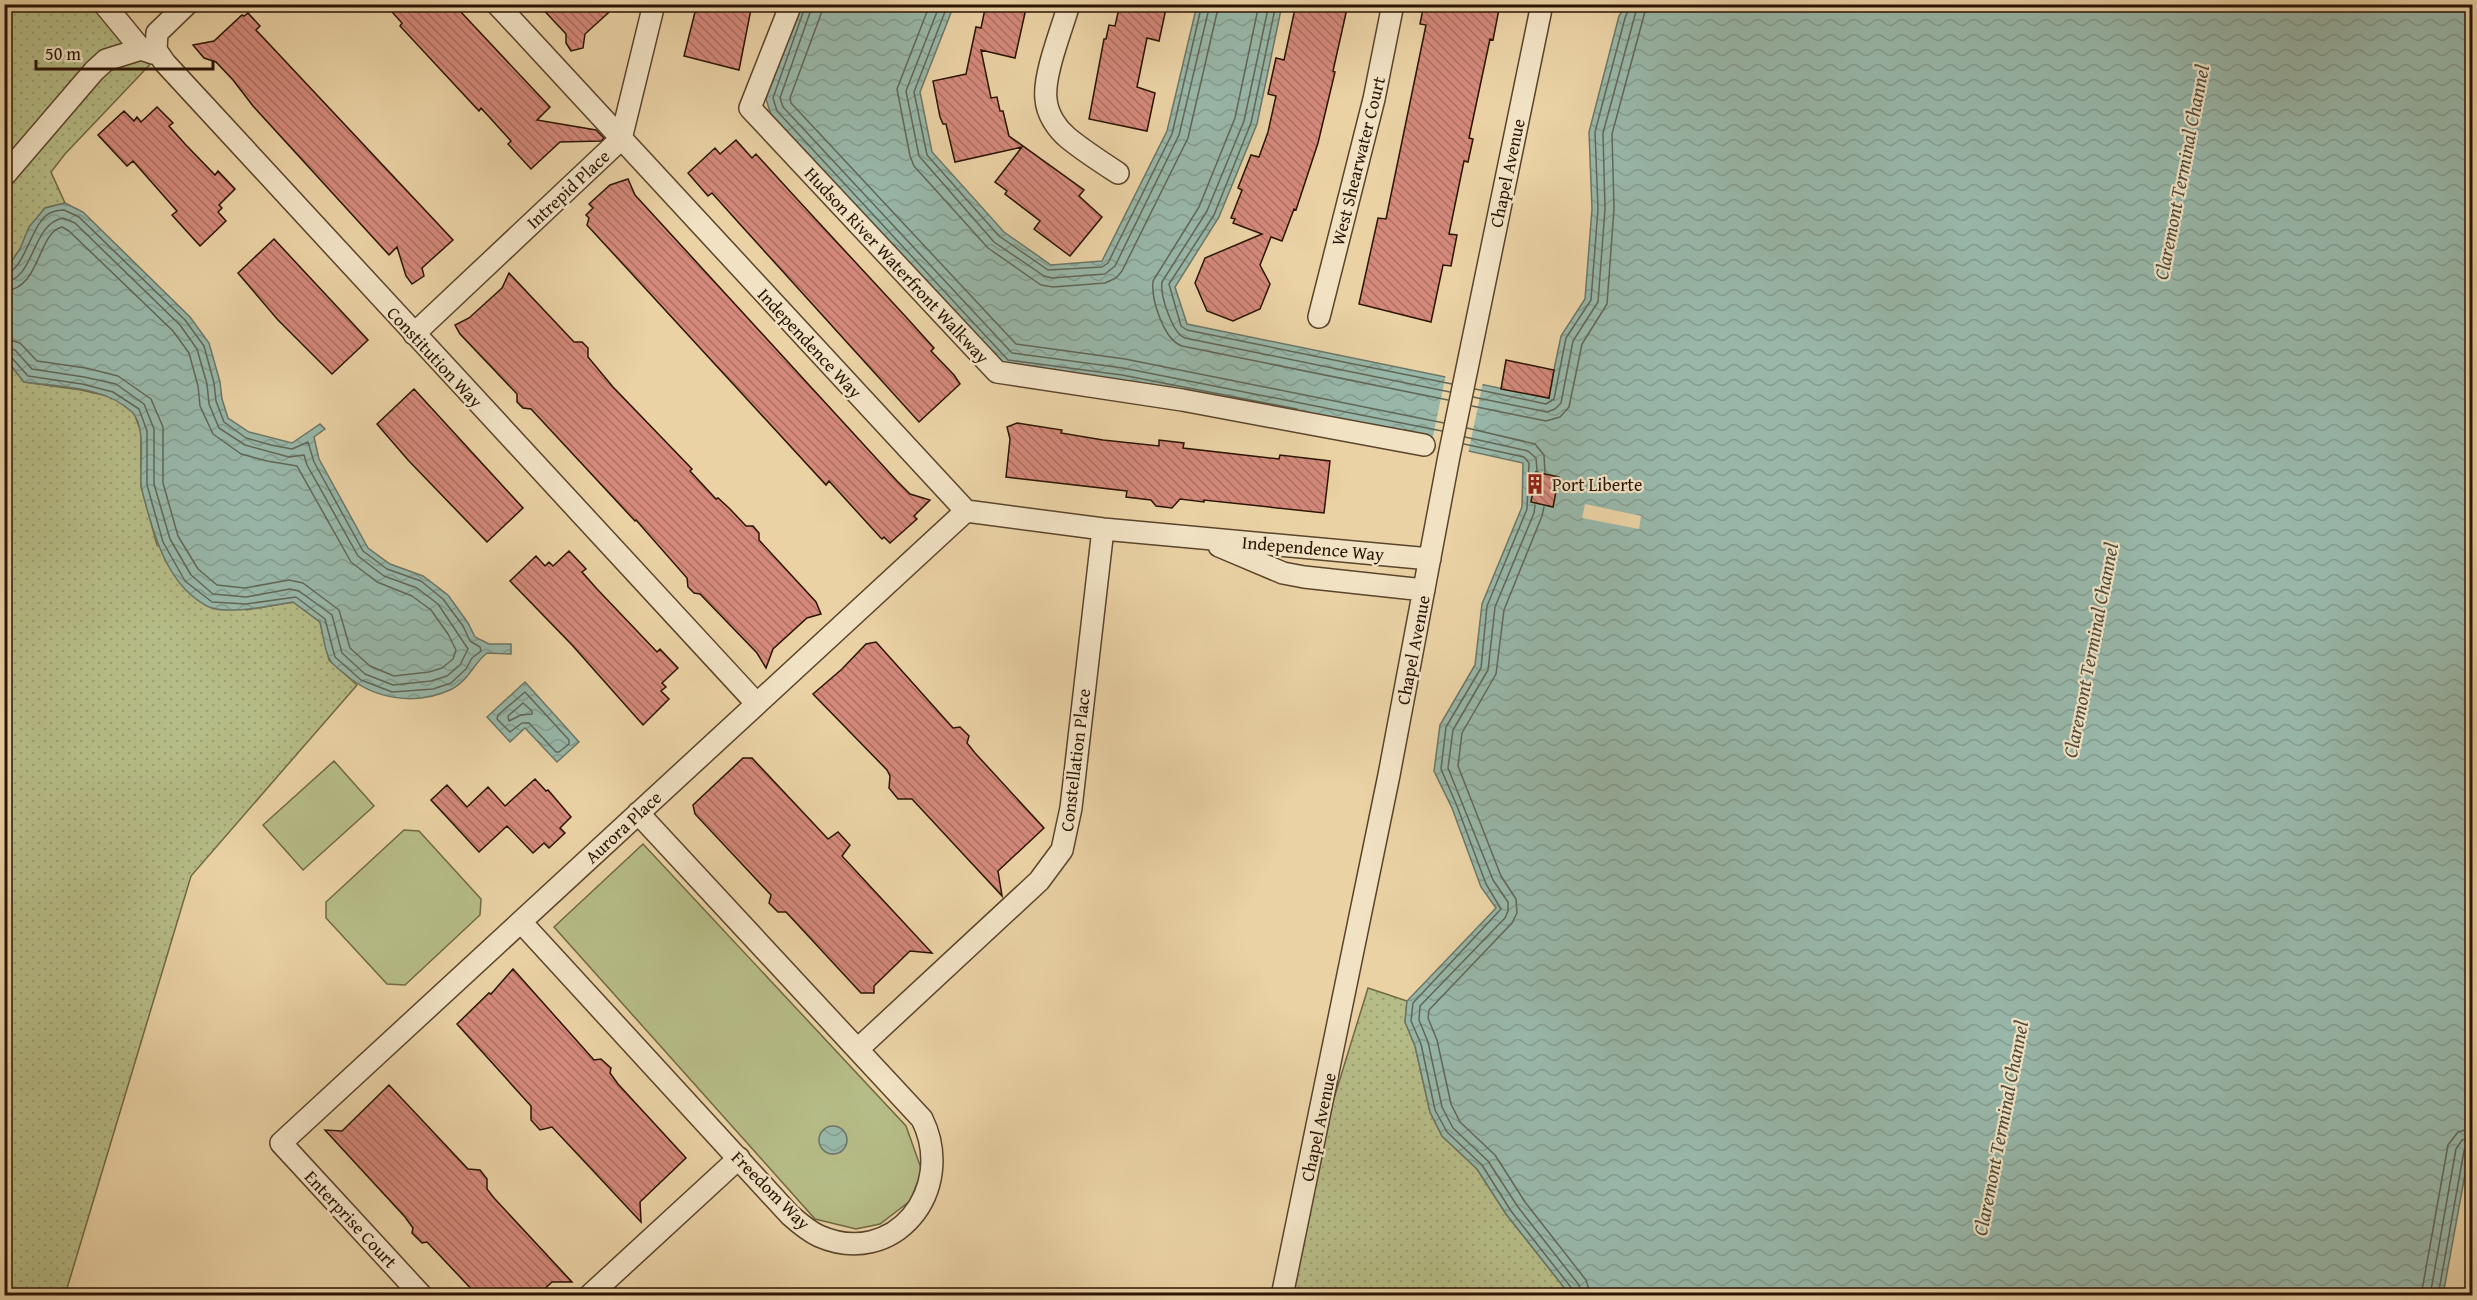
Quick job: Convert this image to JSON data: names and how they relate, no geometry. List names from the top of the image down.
{
  "streets": {
    "street": [
      "West Shearwater Court",
      "Chapel Avenue",
      "Intrepid Place",
      "Hudson River Waterfront Walkway",
      "Independence Way",
      "Constitution Way",
      "Constellation Place",
      "Aurora Place",
      "Freedom Way",
      "Enterprise Court"
    ]
  },
  "crossings": [
    ["Chapel Avenue", "Independence Way"],
    ["Intrepid Place", "Independence Way"],
    ["Intrepid Place", "Constitution Way"],
    ["Independence Way", "Constellation Place"],
    ["Independence Way", "Aurora Place"],
    ["Constitution Way", "Aurora Place"],
    ["Constellation Place", "Freedom Way"],
    ["Aurora Place", "Freedom Way"],
    ["Aurora Place", "Enterprise Court"]
  ],
  "water": ["Claremont Terminal Channel"],
  "places": {
    "building": ["Port Liberte"]
  },
  "scale_bar": "50 m"
}
